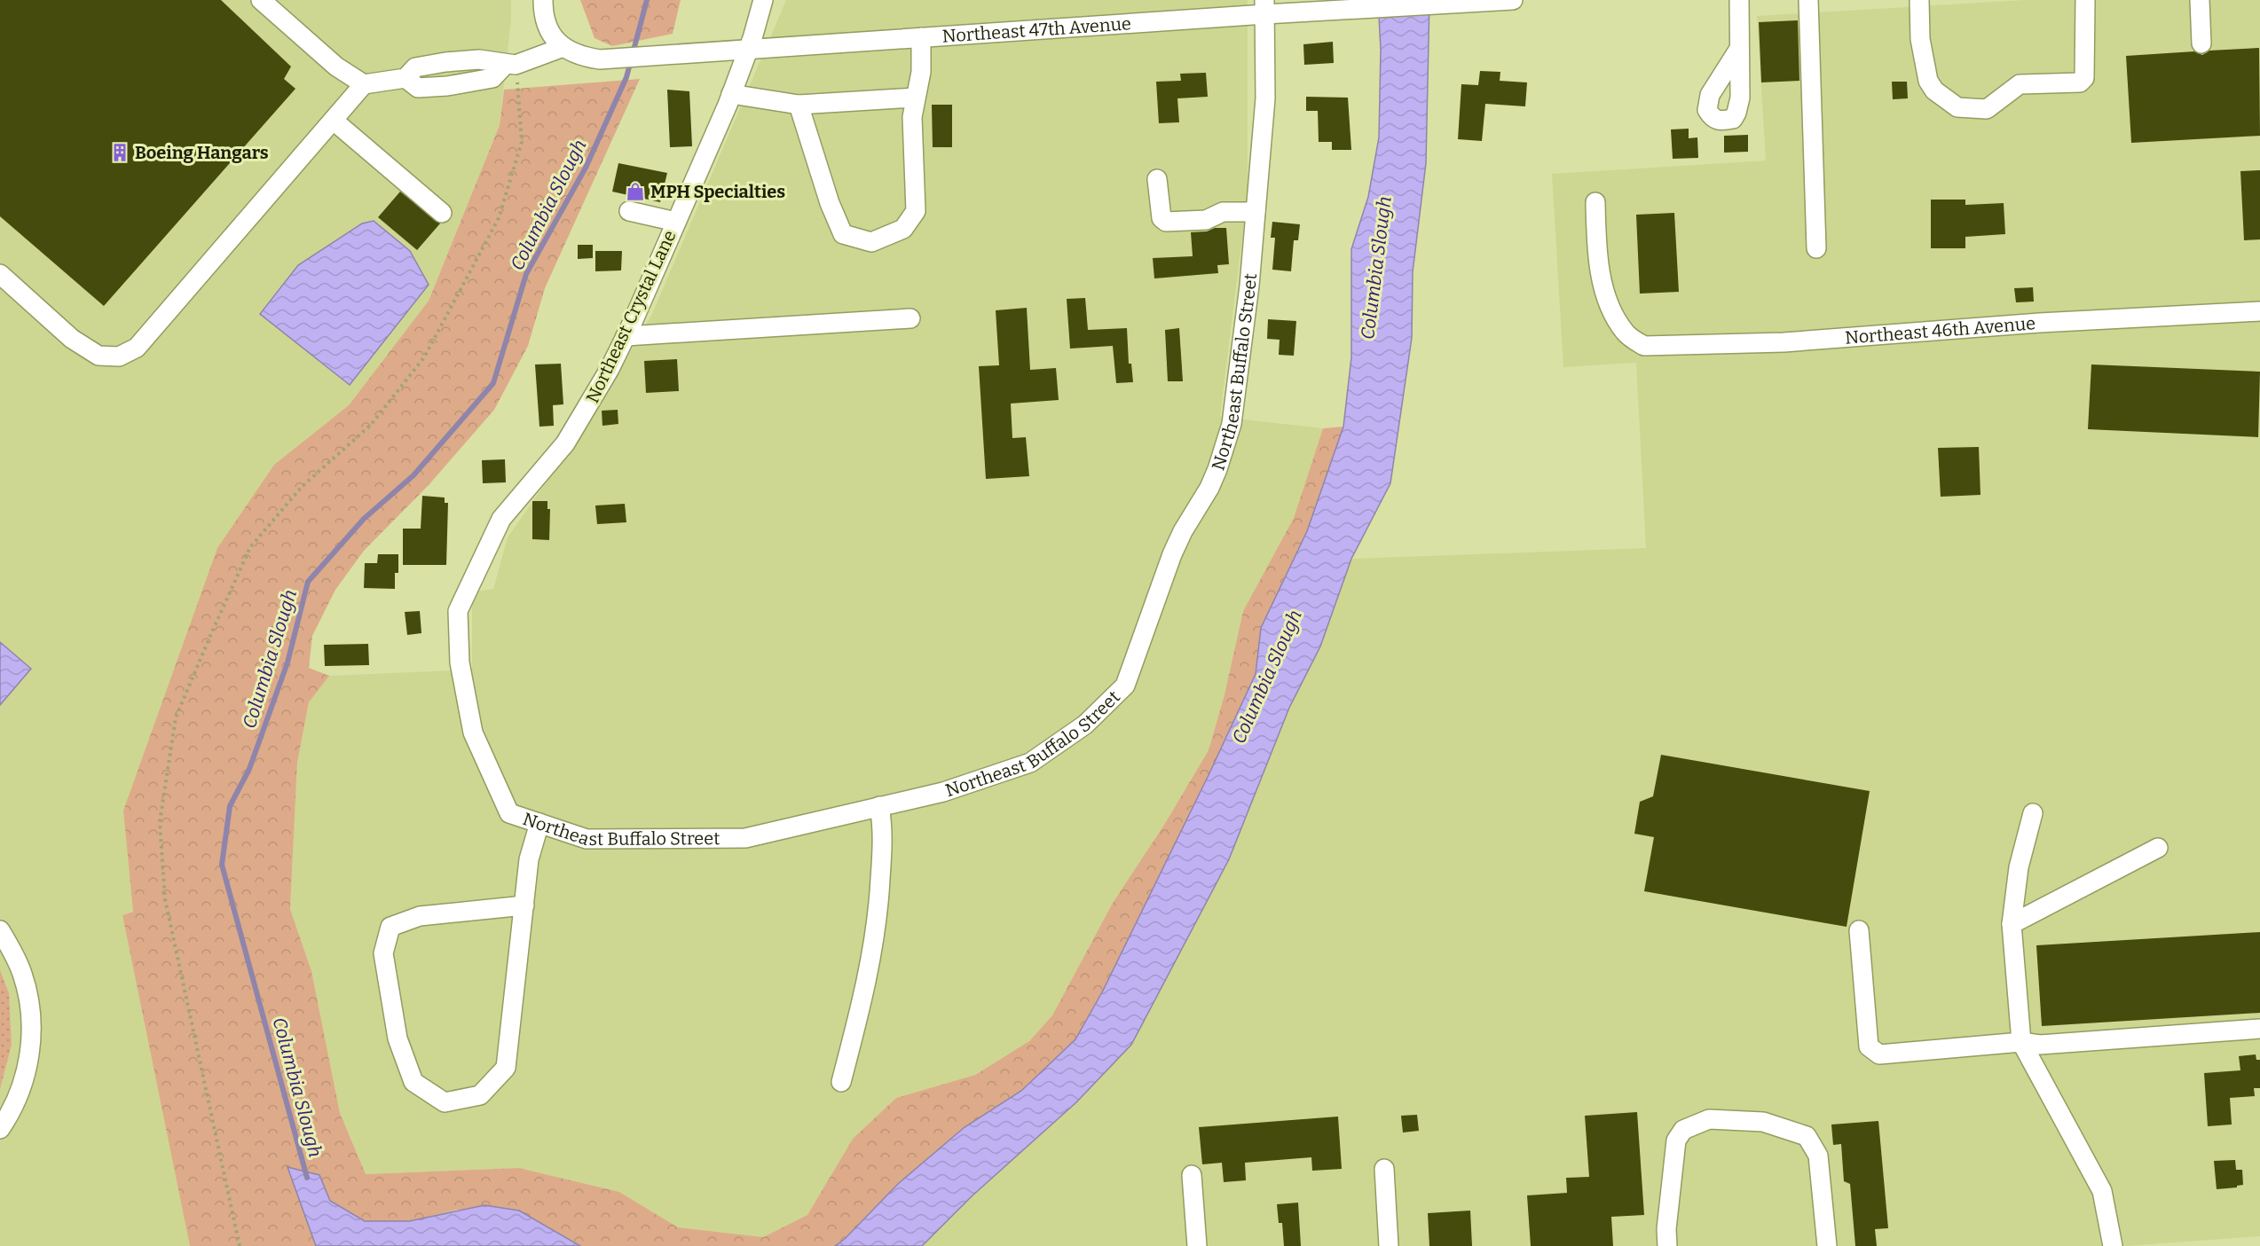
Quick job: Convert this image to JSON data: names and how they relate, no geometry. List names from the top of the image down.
{
  "streets": {
    "street": [
      "Northeast 47th Avenue",
      "Northeast Crystal Lane",
      "Northeast 46th Avenue",
      "Northeast Buffalo Street"
    ]
  },
  "crossings": [
    ["Northeast 47th Avenue", "Northeast Crystal Lane"],
    ["Northeast 47th Avenue", "Northeast Buffalo Street"],
    ["Northeast Crystal Lane", "Northeast Buffalo Street"]
  ],
  "water": ["Columbia Slough"],
  "places": {
    "building": ["Boeing Hangars"],
    "shop": ["MPH Specialties"]
  }
}
